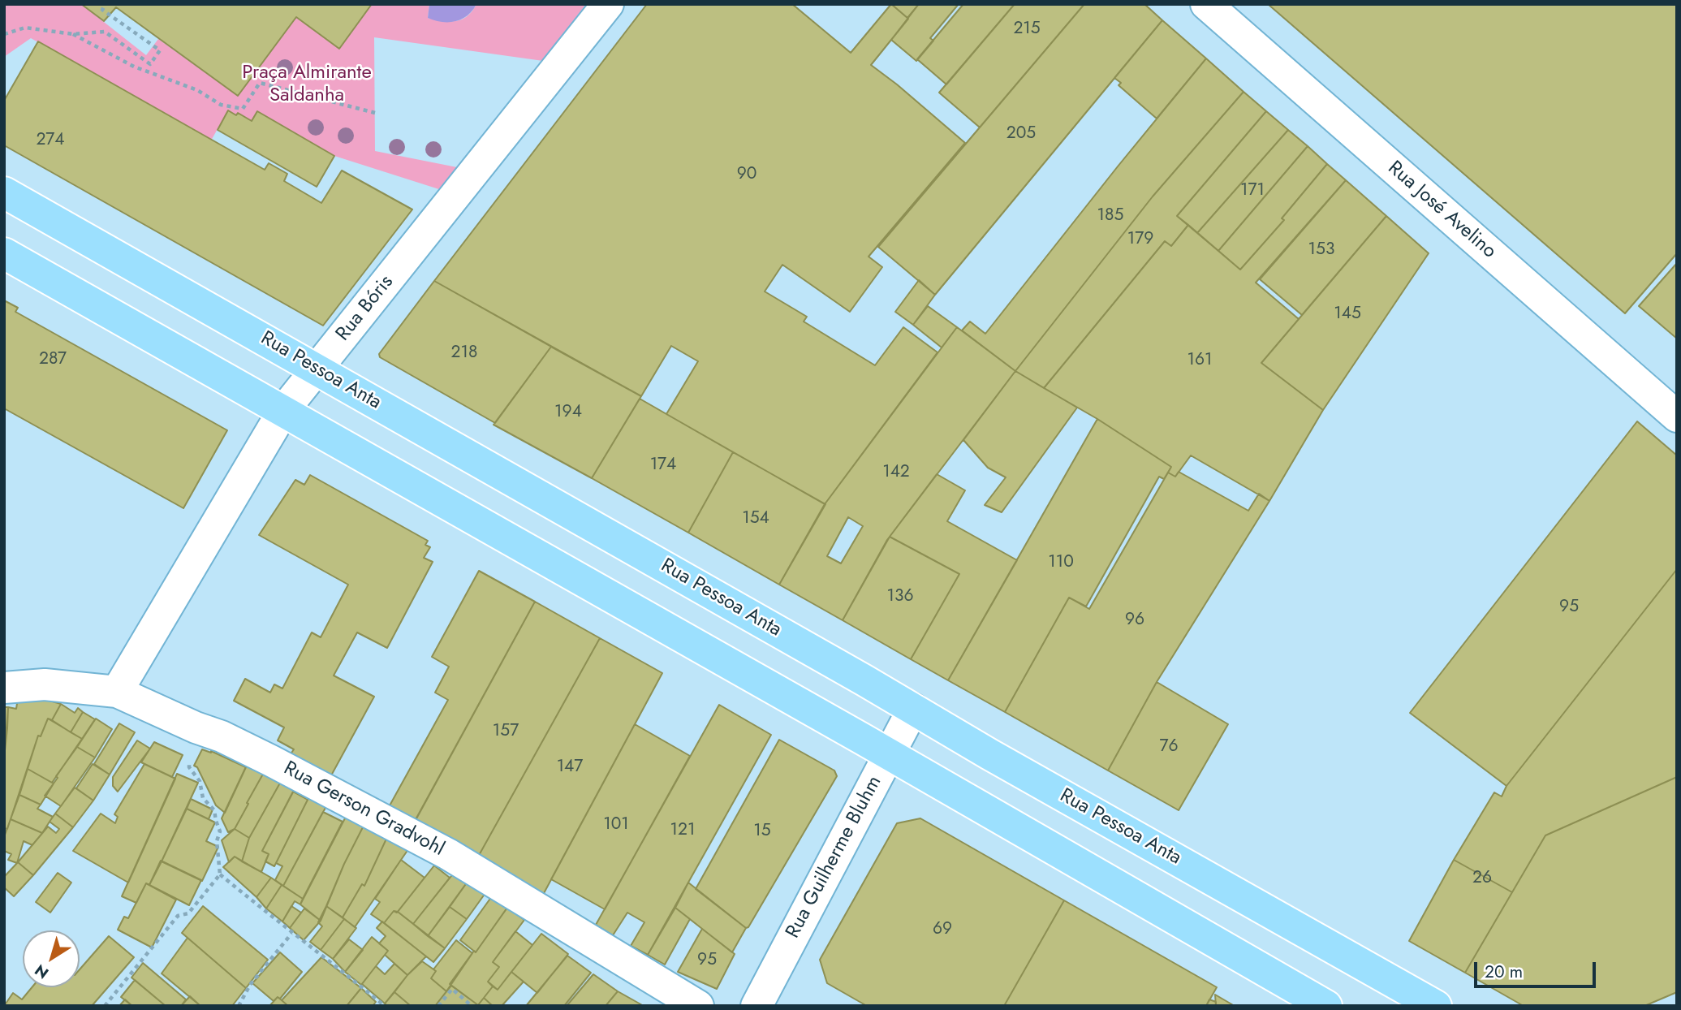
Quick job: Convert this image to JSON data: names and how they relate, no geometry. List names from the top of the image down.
{
  "streets": {
    "main road": ["Rua Pessoa Anta"],
    "street": [
      "Rua José Avelino",
      "Rua Bóris",
      "Rua Gerson Gradvohl",
      "Rua Guilherme Bluhm"
    ]
  },
  "crossings": [
    ["Rua Bóris", "Rua Pessoa Anta"],
    ["Rua Bóris", "Rua Gerson Gradvohl"],
    ["Rua Pessoa Anta", "Rua Guilherme Bluhm"]
  ],
  "parks": ["Praça Almirante Saldanha"],
  "house_numbers": [
    "215",
    "205",
    "274",
    "90",
    "171",
    "185",
    "179",
    "153",
    "145",
    "218",
    "287",
    "161",
    "194",
    "174",
    "142",
    "154",
    "110",
    "136",
    "95",
    "96",
    "157",
    "76",
    "147",
    "101",
    "121",
    "15",
    "26",
    "69",
    "95"
  ],
  "scale_bar": "20 m",
  "north": "bottom left"
}
